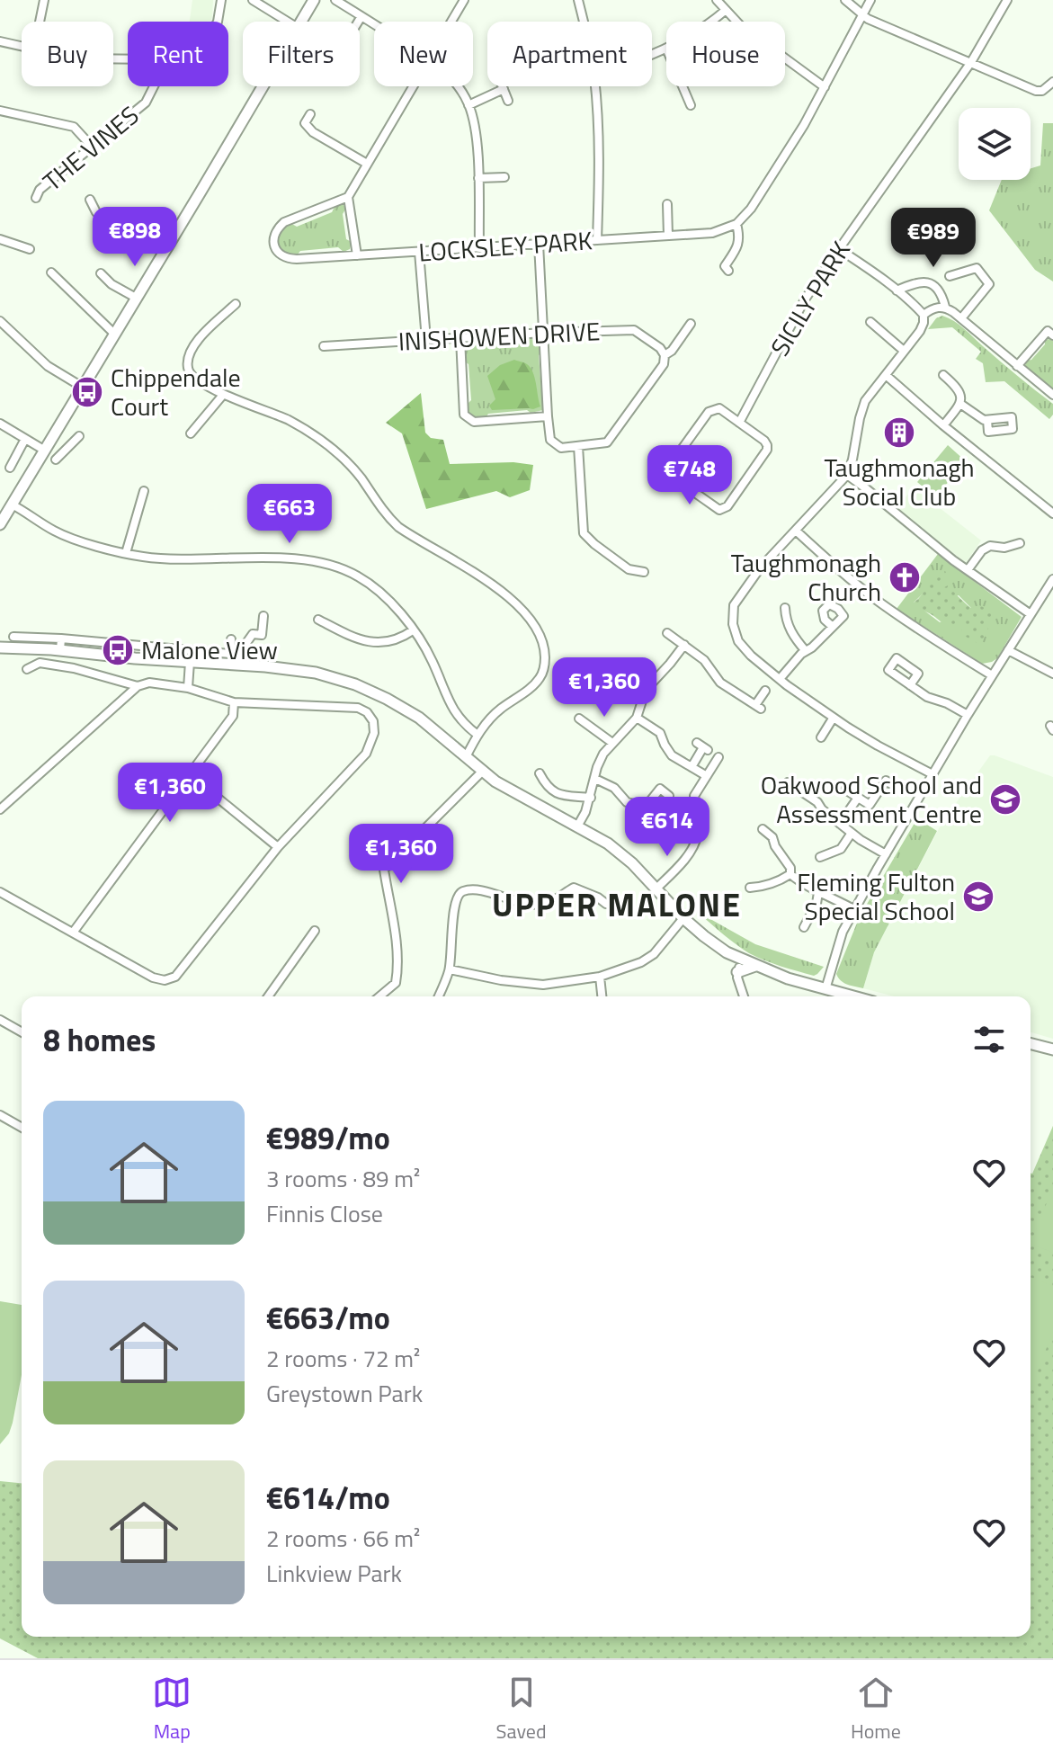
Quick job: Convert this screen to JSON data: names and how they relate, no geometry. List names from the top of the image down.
{
  "streets": {
    "street": [
      "THE VINES",
      "LOCKSLEY PARK",
      "SICILY PARK",
      "INISHOWEN DRIVE"
    ]
  },
  "districts": ["UPPER MALONE"],
  "places": {
    "bus stop": ["Chippendale Court", "Malone View"],
    "building": ["Taughmonagh Social Club"],
    "church": ["Taughmonagh Church"],
    "school or university": ["Oakwood School and Assessment Centre", "Fleming Fulton Special School"]
  },
  "page": {
    "chip": [
      "Buy",
      "Rent",
      "Filters",
      "New",
      "Apartment",
      "House"
    ],
    "price": [
      "€898",
      "€989",
      "€748",
      "€663",
      "€1,360",
      "€1,360",
      "€614",
      "€1,360"
    ],
    "heading": "8 homes",
    "list": [
      {
        "name": "€989/mo",
        "note": "3 rooms · 89 m² · Finnis Close"
      },
      {
        "name": "€663/mo",
        "note": "2 rooms · 72 m² · Greystown Park"
      },
      {
        "name": "€614/mo",
        "note": "2 rooms · 66 m² · Linkview Park"
      }
    ],
    "tabs": ["Map", "Saved", "Home"]
  }
}
